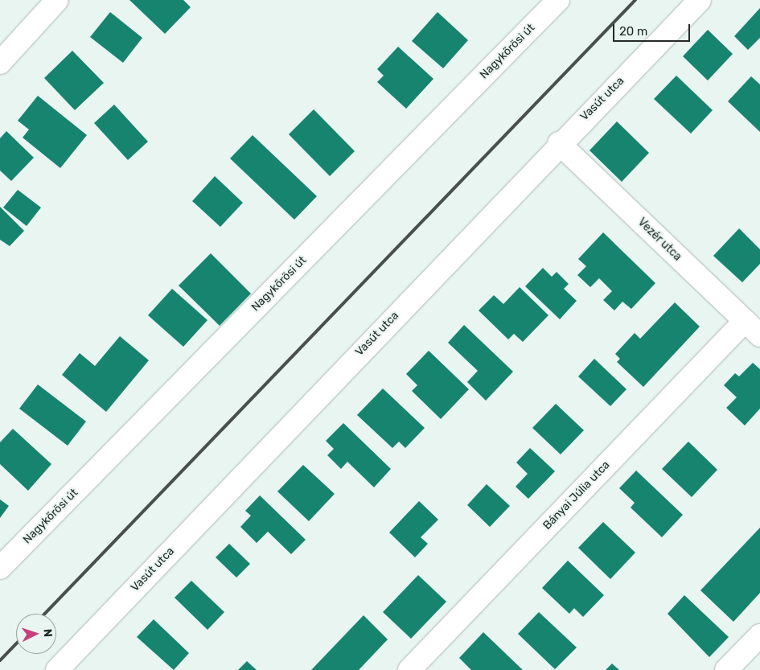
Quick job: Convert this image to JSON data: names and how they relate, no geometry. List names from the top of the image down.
{
  "streets": {
    "street": [
      "Nagykőrösi út",
      "Vasút utca",
      "Vezér utca",
      "Bányai Júlia utca"
    ]
  },
  "crossings": [
    ["Vasút utca", "Vezér utca"],
    ["Vezér utca", "Bányai Júlia utca"]
  ],
  "scale_bar": "20 m",
  "north": "right"
}
